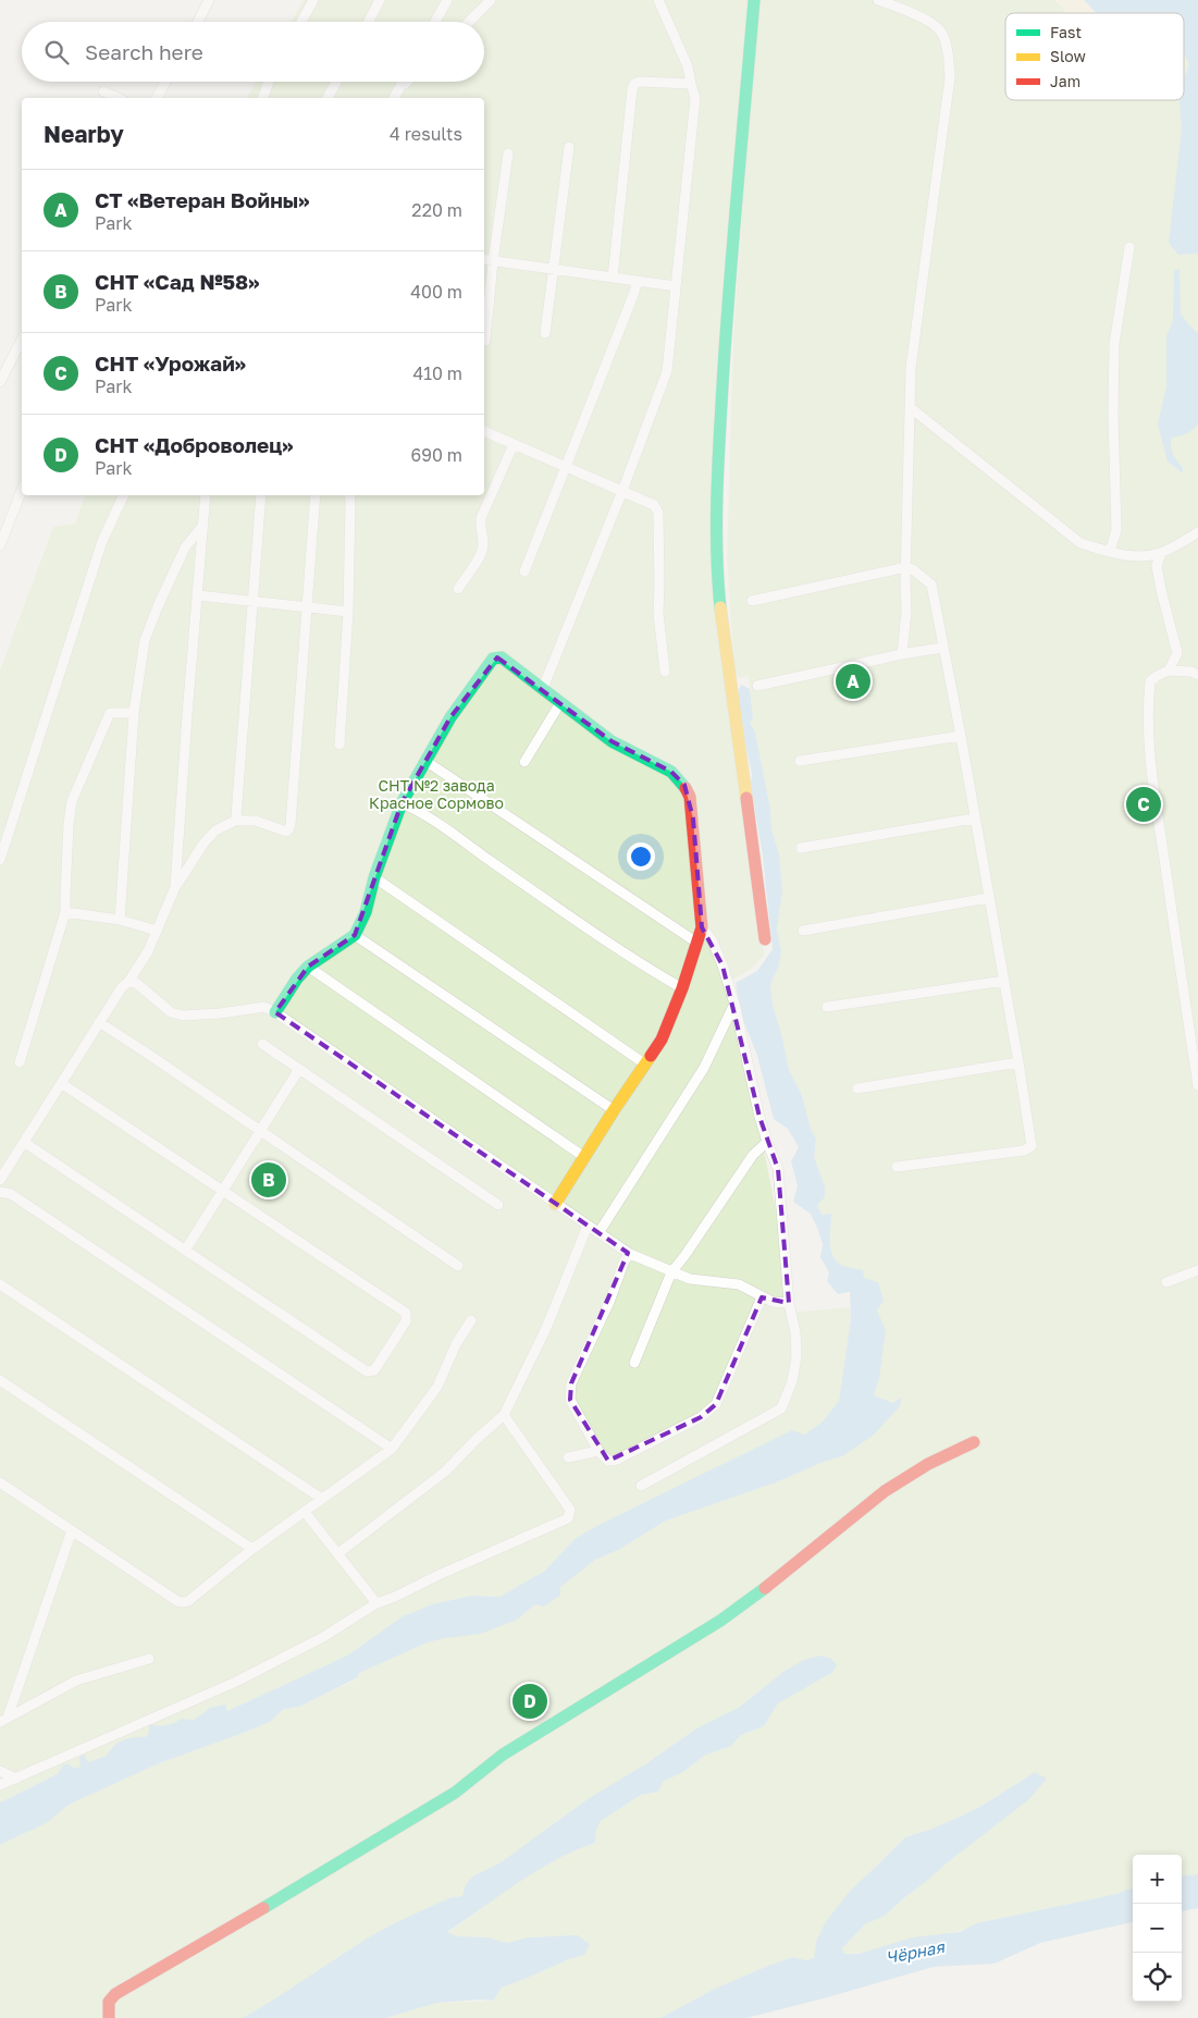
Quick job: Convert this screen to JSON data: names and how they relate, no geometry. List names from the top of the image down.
{
  "water": ["Чёрная"],
  "parks": ["СНТ №2 завода Красное Сормово"],
  "legend": ["Fast", "Slow", "Jam"],
  "page": {
    "search": "Search here",
    "heading": ["Nearby", "4 results"],
    "list": [
      {
        "mark": "A",
        "name": "СТ «Ветеран Войны»",
        "note": "Park",
        "value": "220 m"
      },
      {
        "mark": "B",
        "name": "СНТ «Сад №58»",
        "note": "Park",
        "value": "400 m"
      },
      {
        "mark": "C",
        "name": "СНТ «Урожай»",
        "note": "Park",
        "value": "410 m"
      },
      {
        "mark": "D",
        "name": "СНТ «Доброволец»",
        "note": "Park",
        "value": "690 m"
      }
    ],
    "pins": [
      "A",
      "C",
      "B",
      "D"
    ],
    "map_buttons": ["+", "−"]
  }
}
